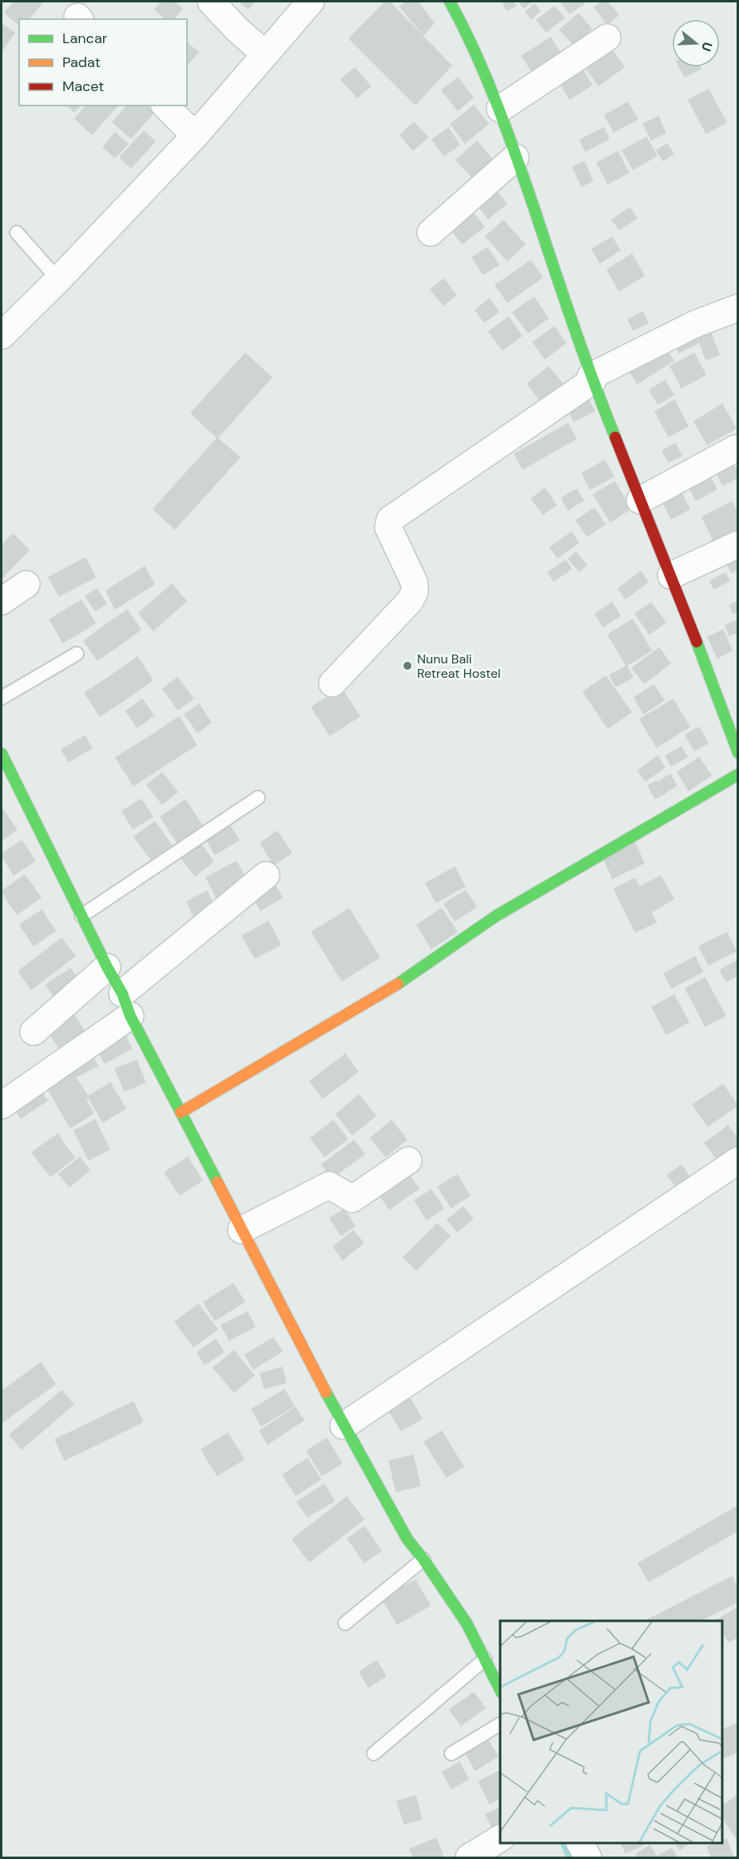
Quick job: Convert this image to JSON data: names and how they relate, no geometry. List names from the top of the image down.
{
  "places": ["Nunu Bali Retreat Hostel"],
  "legend": ["Lancar", "Padat", "Macet"],
  "north": "right"
}
